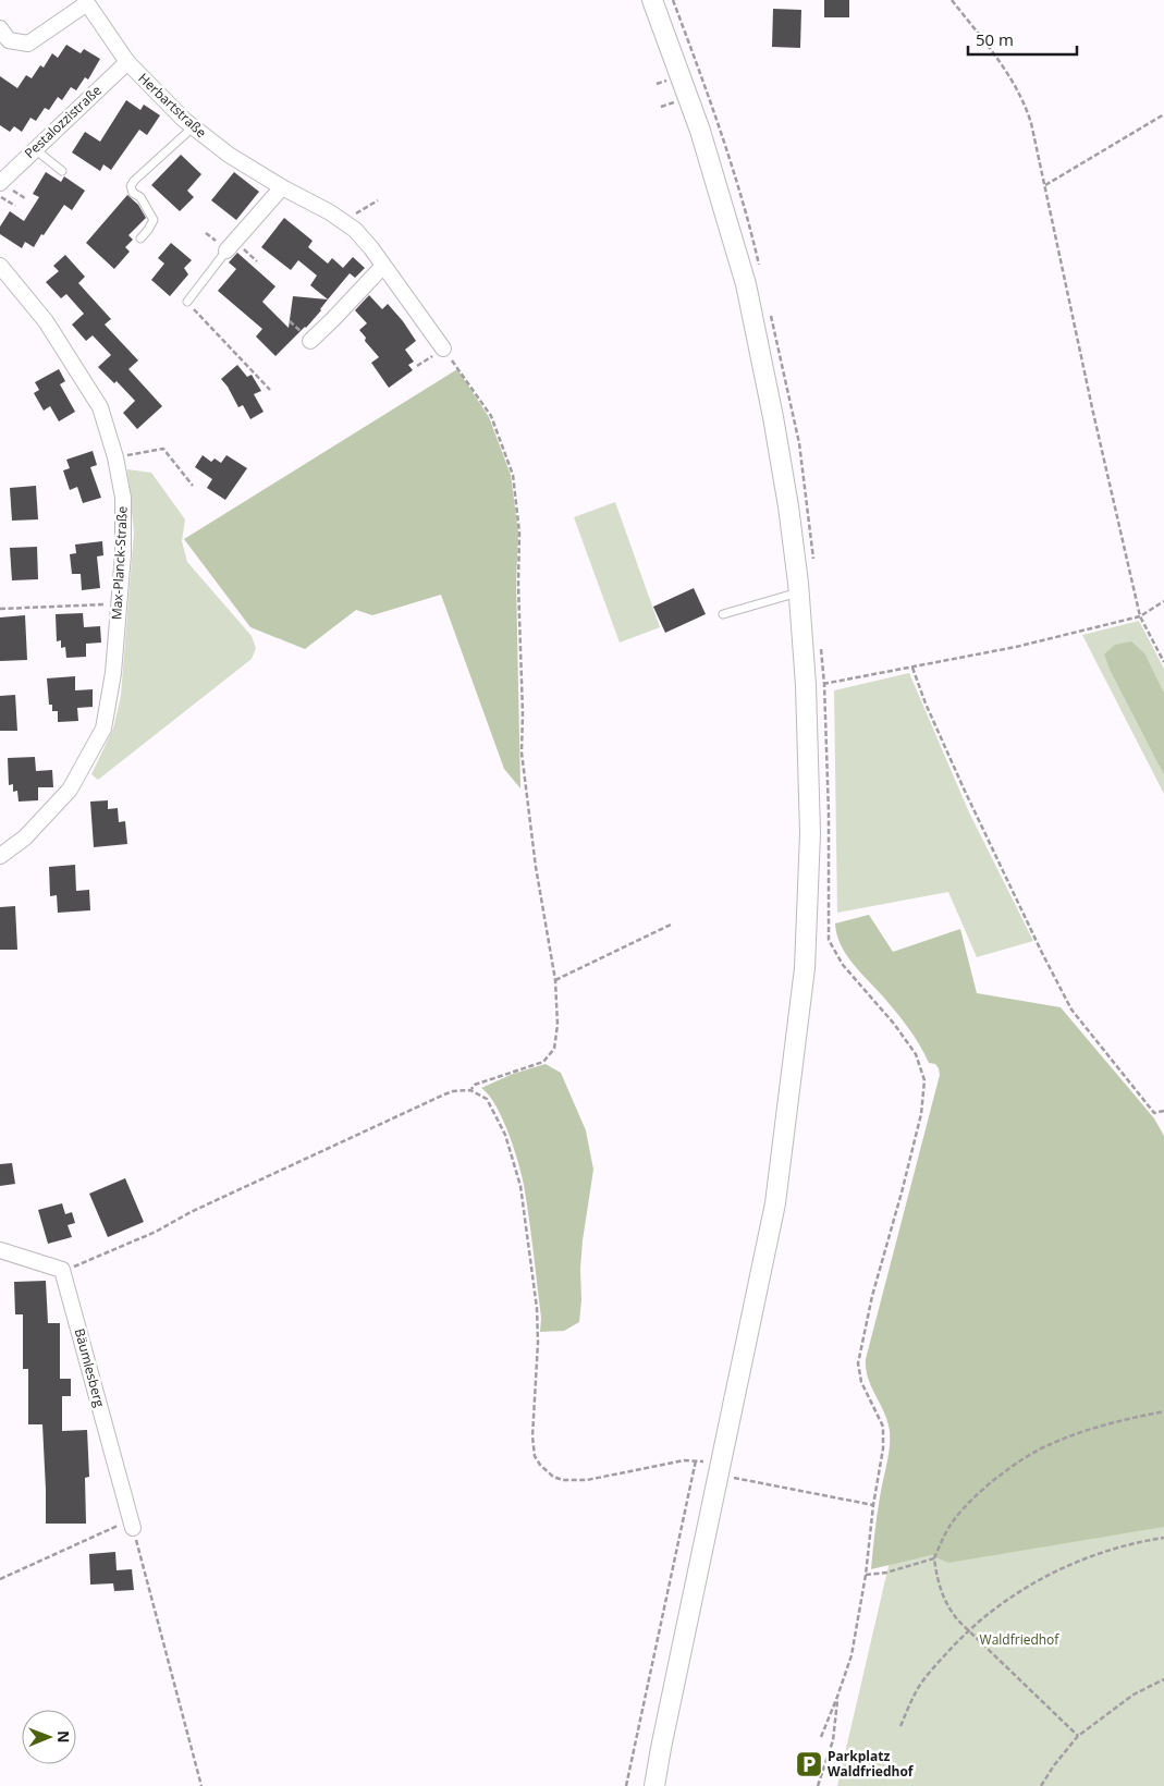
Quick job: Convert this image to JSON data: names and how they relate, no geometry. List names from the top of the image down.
{
  "streets": {
    "street": [
      "Herbartstraße",
      "Pestalozzistraße",
      "Max-Planck-Straße",
      "Bäumlesberg"
    ]
  },
  "crossings": [
    ["Herbartstraße", "Pestalozzistraße"]
  ],
  "parks": ["Waldfriedhof"],
  "places": {
    "parking": ["Parkplatz Waldfriedhof"]
  },
  "scale_bar": "50 m",
  "north": "right"
}
